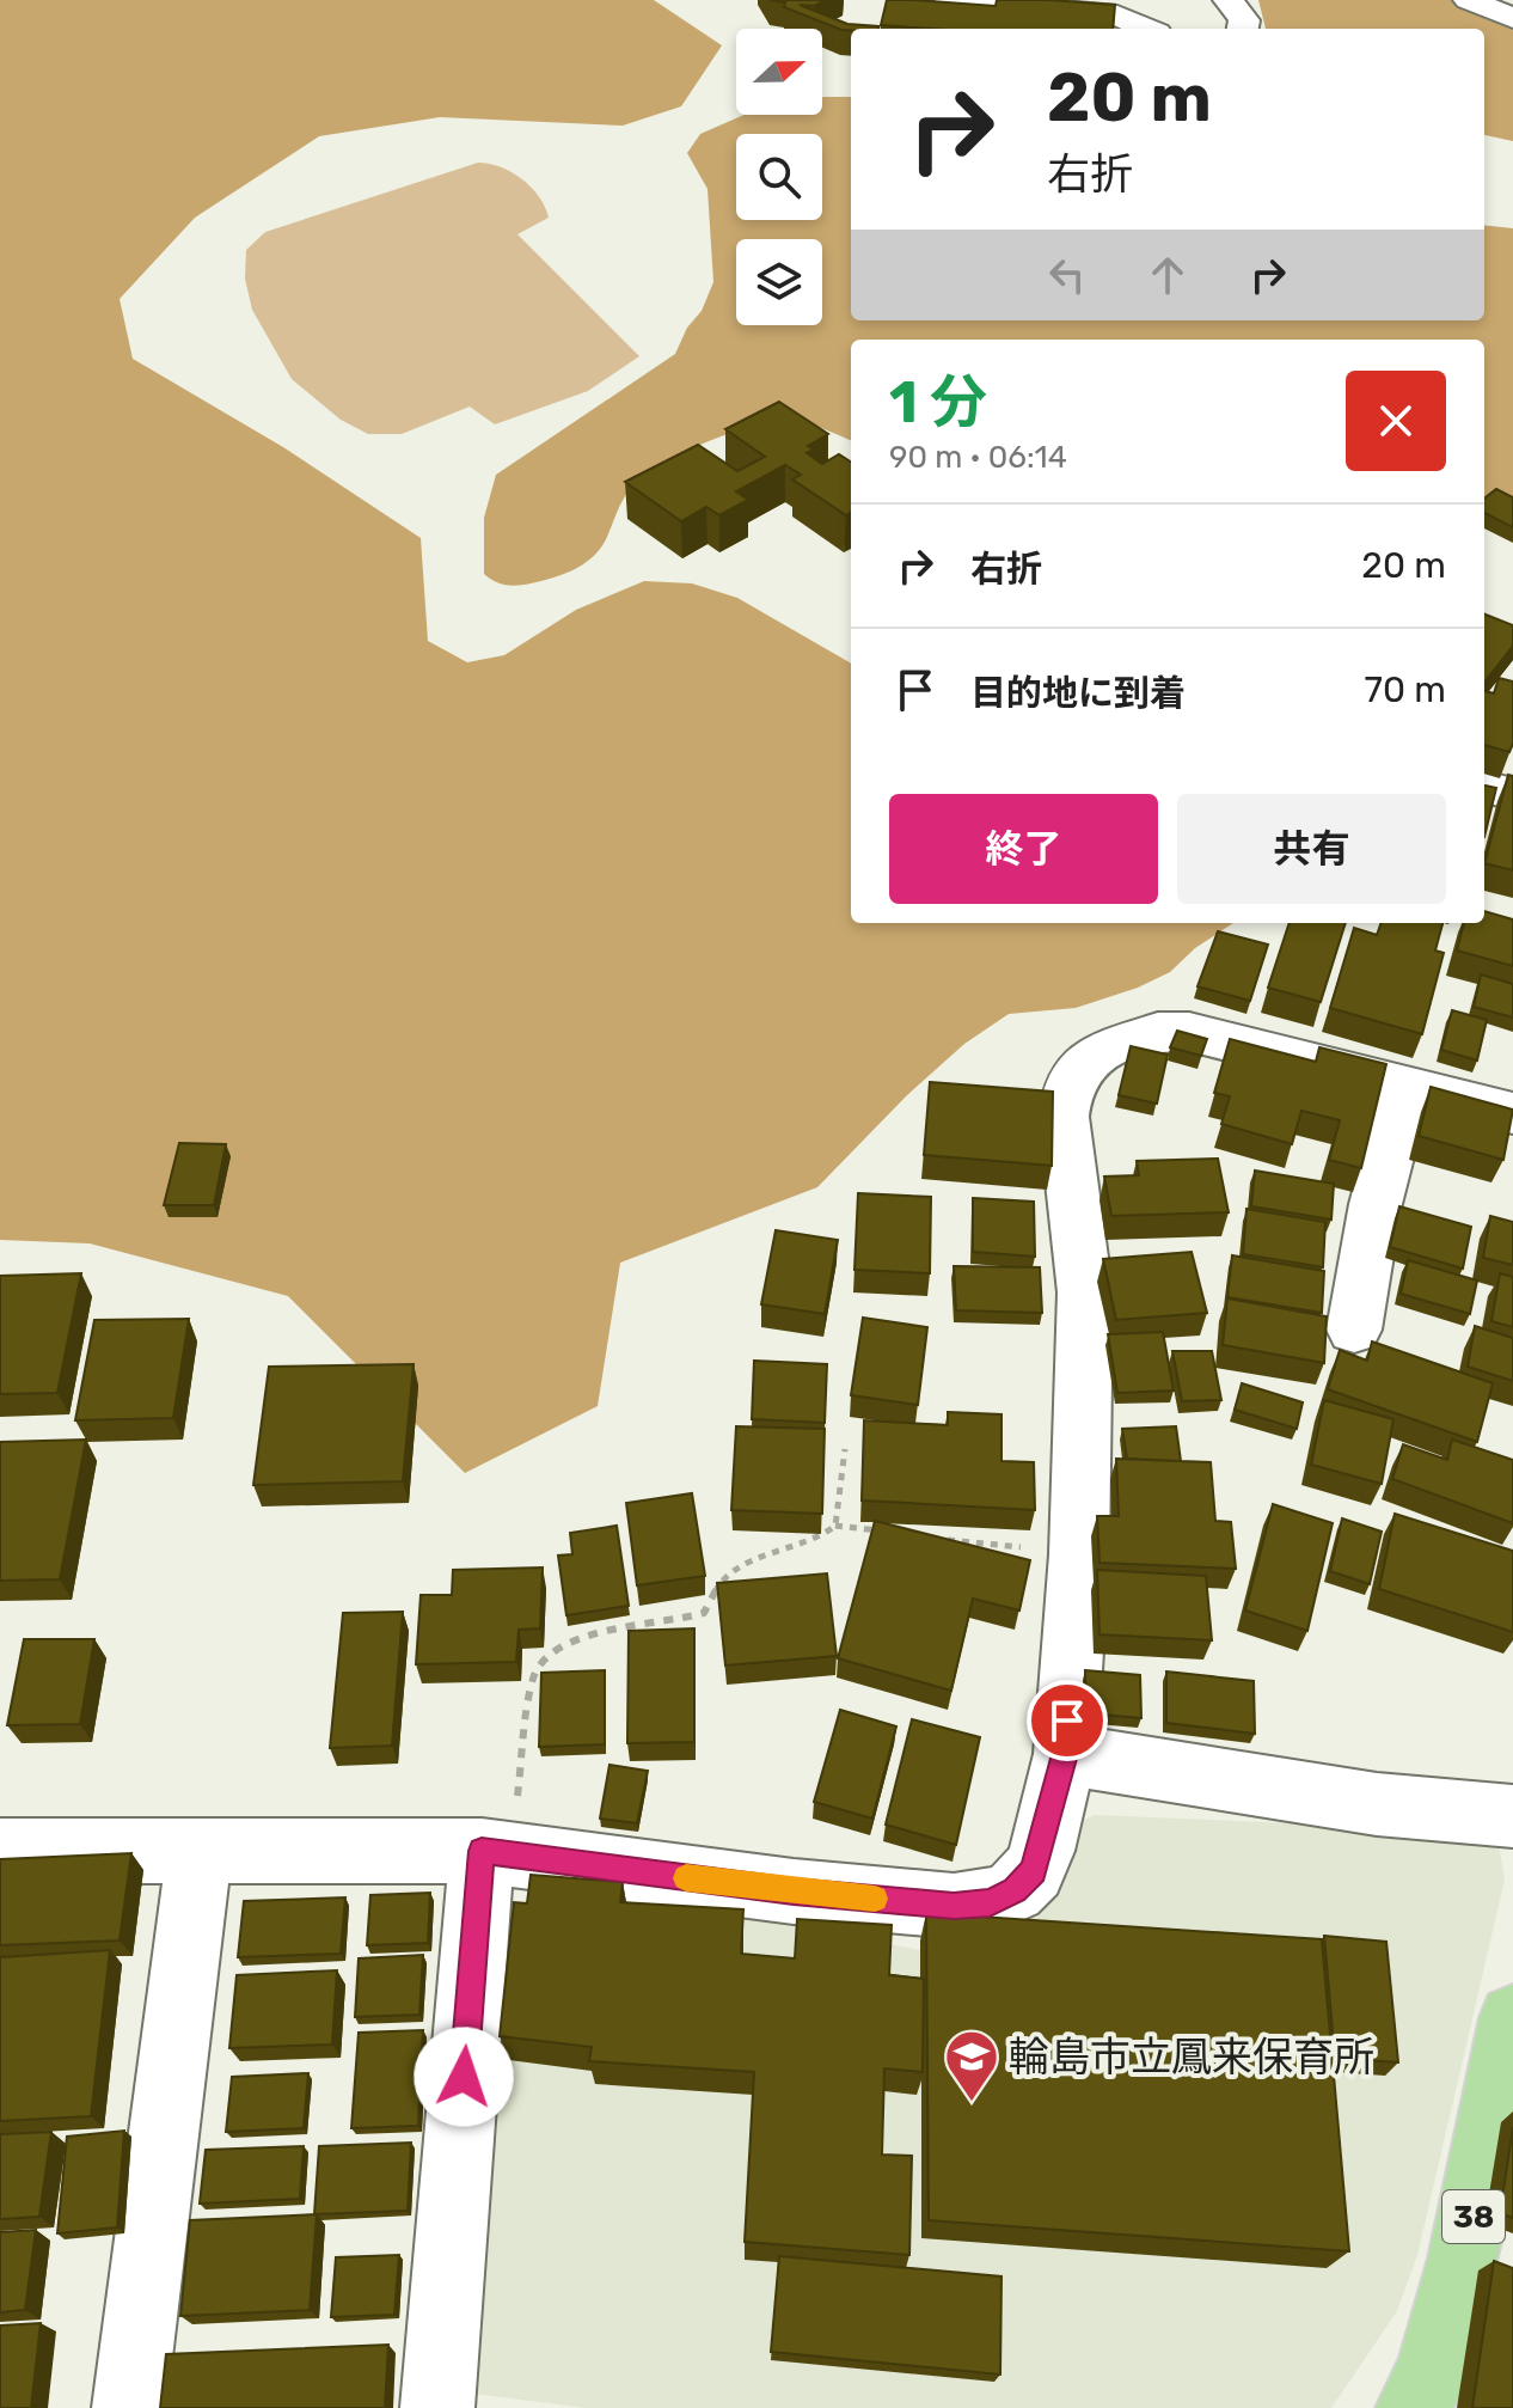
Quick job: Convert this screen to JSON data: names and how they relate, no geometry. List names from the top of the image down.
{
  "streets": {
    "main road": ["38"]
  },
  "places": {
    "school or university": ["輪島市立鳳来保育所"]
  },
  "north": "right",
  "page": {
    "turn": ["20 m", "右折"],
    "heading": ["1 分", "90 m · 06:14"],
    "list": [
      {
        "name": "右折",
        "value": "20 m"
      },
      {
        "name": "目的地に到着",
        "value": "70 m"
      }
    ],
    "buttons": ["終了", "共有"]
  }
}
